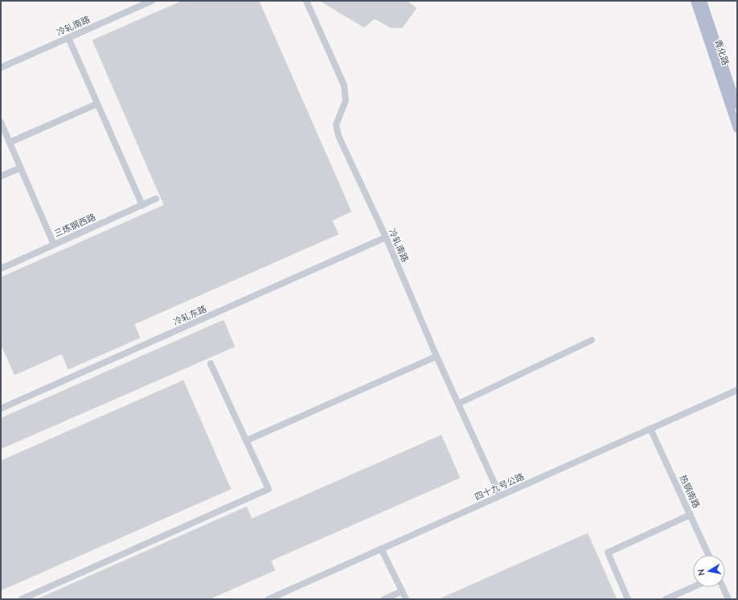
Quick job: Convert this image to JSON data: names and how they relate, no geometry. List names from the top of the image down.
{
  "streets": {
    "main road": ["青化路"],
    "lane": [
      "冷轧南路",
      "三炼钢西路",
      "冷轧东路",
      "四十九号公路",
      "热钢南路"
    ]
  },
  "crossings": [
    ["冷轧南路", "冷轧东路"],
    ["冷轧南路", "四十九号公路"],
    ["四十九号公路", "热钢南路"]
  ],
  "north": "left"
}
